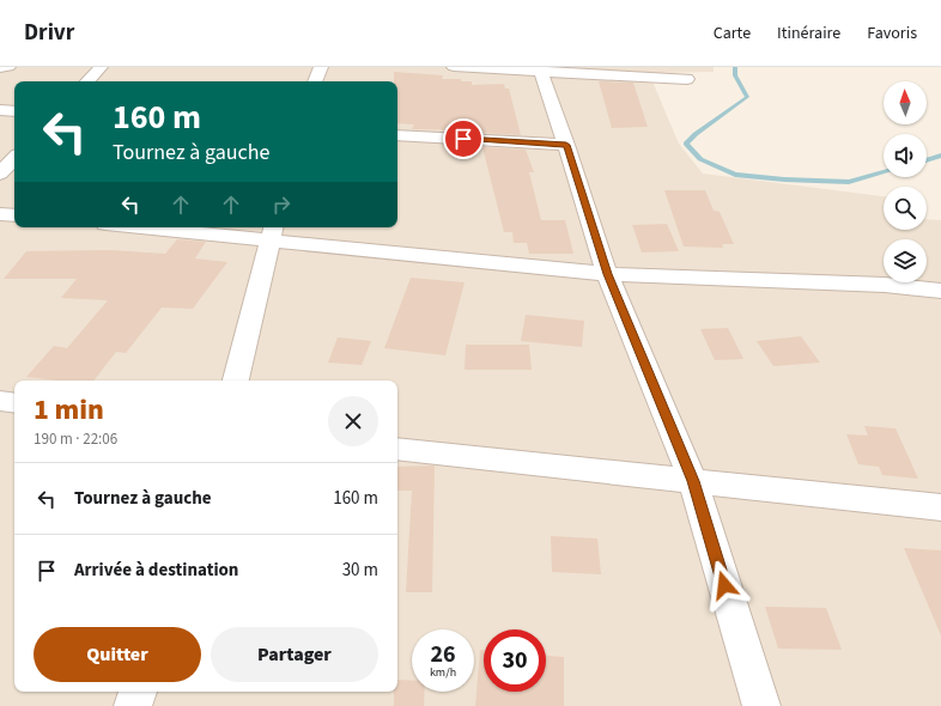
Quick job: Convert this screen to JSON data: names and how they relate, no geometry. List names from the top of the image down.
{
  "north": "top",
  "page": {
    "header": "Drivr",
    "nav": ["Carte", "Itinéraire", "Favoris"],
    "turn": ["160 m", "Tournez à gauche"],
    "heading": ["1 min", "190 m · 22:06"],
    "list": [
      {
        "name": "Tournez à gauche",
        "value": "160 m"
      },
      {
        "name": "Arrivée à destination",
        "value": "30 m"
      }
    ],
    "buttons": ["Quitter", "Partager"],
    "speed": "26 km/h",
    "limit": "30"
  }
}
